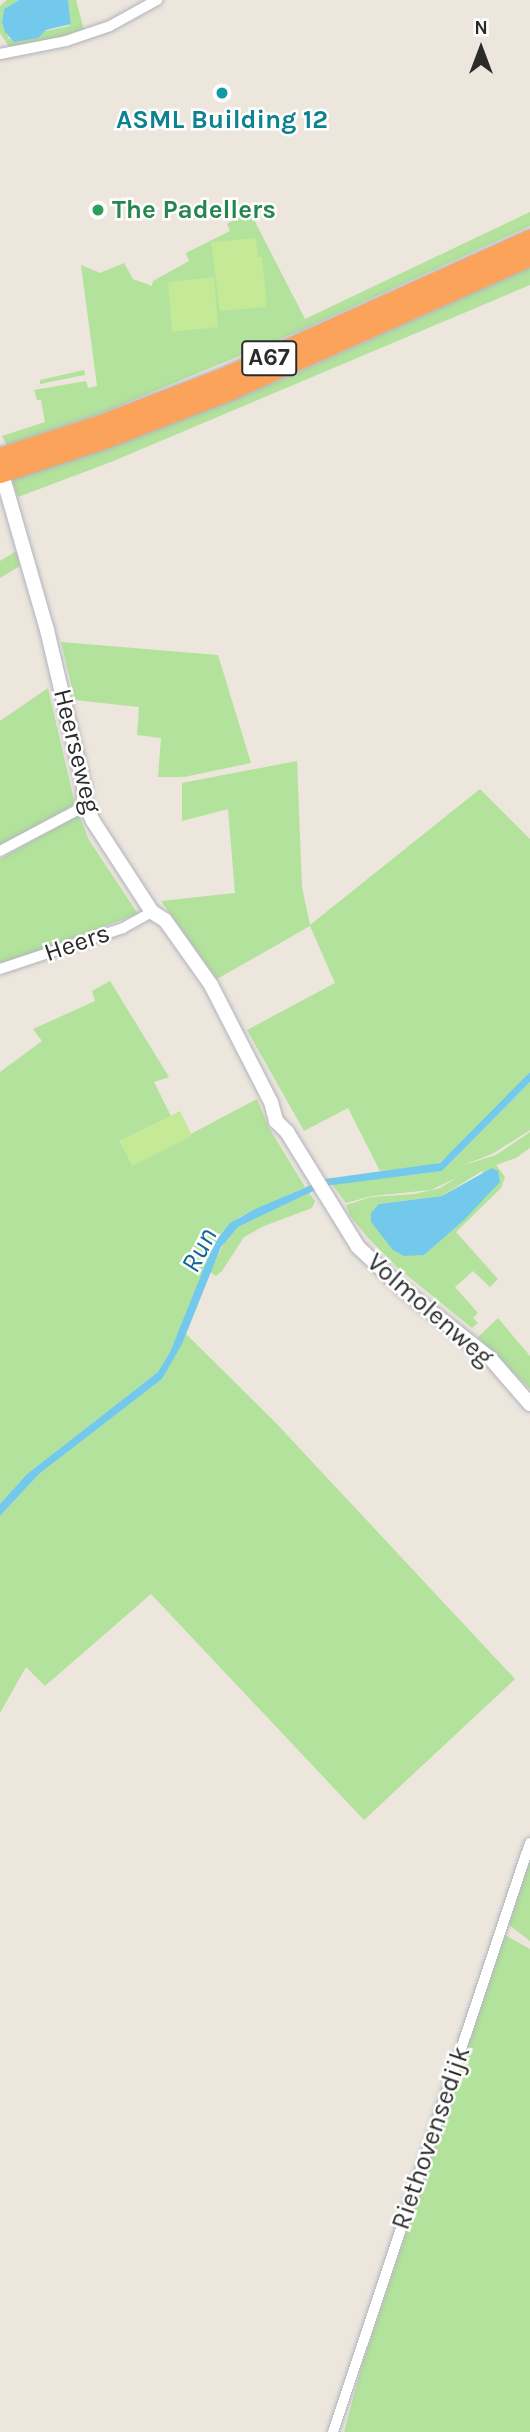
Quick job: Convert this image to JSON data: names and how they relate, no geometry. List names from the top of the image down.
{
  "streets": {
    "highway": ["A67"],
    "street": [
      "Heerseweg",
      "Heers",
      "Volmolenweg",
      "Riethovensedijk"
    ]
  },
  "crossings": [
    ["A67", "Heerseweg"],
    ["Heerseweg", "Heers"],
    ["Heerseweg", "Volmolenweg"]
  ],
  "water": ["Run"],
  "places": ["ASML Building 12", "The Padellers"],
  "north": "top"
}
